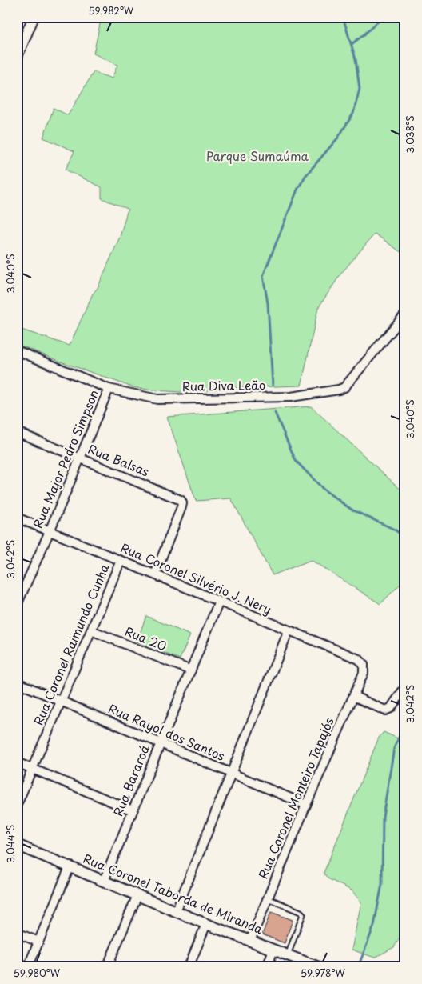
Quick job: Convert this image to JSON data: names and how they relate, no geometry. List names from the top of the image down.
{
  "streets": {
    "street": [
      "Rua Diva Leão",
      "Rua Major Pedro Simpson",
      "Rua Balsas",
      "Rua Coronel Silvério J. Nery",
      "Rua 20",
      "Rua Coronel Raimundo Cunha",
      "Rua Rayol dos Santos",
      "Rua Bararoá",
      "Rua Coronel Monteiro Tapajós",
      "Rua Coronel Taborda de Miranda"
    ]
  },
  "crossings": [
    ["Rua Diva Leão", "Rua Major Pedro Simpson"],
    ["Rua Major Pedro Simpson", "Rua Balsas"],
    ["Rua Major Pedro Simpson", "Rua Coronel Silvério J. Nery"],
    ["Rua Balsas", "Rua Coronel Silvério J. Nery"],
    ["Rua Coronel Silvério J. Nery", "Rua Coronel Raimundo Cunha"],
    ["Rua Coronel Silvério J. Nery", "Rua Bararoá"],
    ["Rua Coronel Silvério J. Nery", "Rua Coronel Monteiro Tapajós"],
    ["Rua 20", "Rua Coronel Raimundo Cunha"],
    ["Rua 20", "Rua Bararoá"],
    ["Rua Coronel Raimundo Cunha", "Rua Rayol dos Santos"],
    ["Rua Rayol dos Santos", "Rua Bararoá"],
    ["Rua Rayol dos Santos", "Rua Coronel Monteiro Tapajós"],
    ["Rua Bararoá", "Rua Coronel Taborda de Miranda"],
    ["Rua Coronel Monteiro Tapajós", "Rua Coronel Taborda de Miranda"]
  ],
  "parks": ["Parque Sumaúma"],
  "coordinates": [
    "59.982°W",
    "3.038°S",
    "3.040°S",
    "3.042°S",
    "3.044°S",
    "59.980°W",
    "59.978°W"
  ]
}
